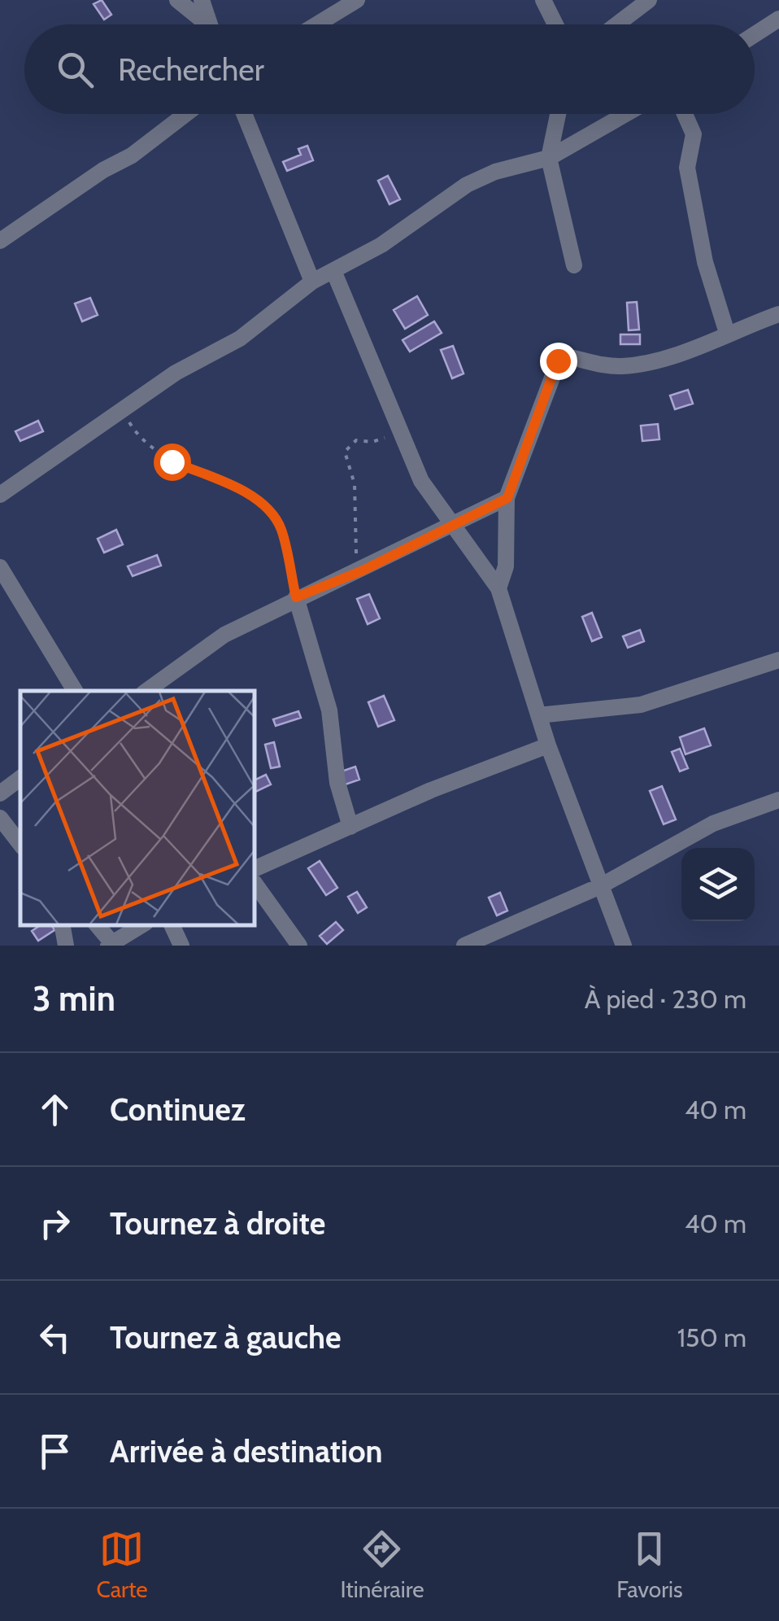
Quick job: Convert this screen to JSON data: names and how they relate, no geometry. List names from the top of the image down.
{
  "page": {
    "search": "Rechercher",
    "heading": ["3 min", "À pied · 230 m"],
    "list": [
      ["Continuez", "40 m"],
      ["Tournez à droite", "40 m"],
      ["Tournez à gauche", "150 m"],
      "Arrivée à destination"
    ],
    "nav": ["Carte", "Itinéraire", "Favoris"]
  }
}
